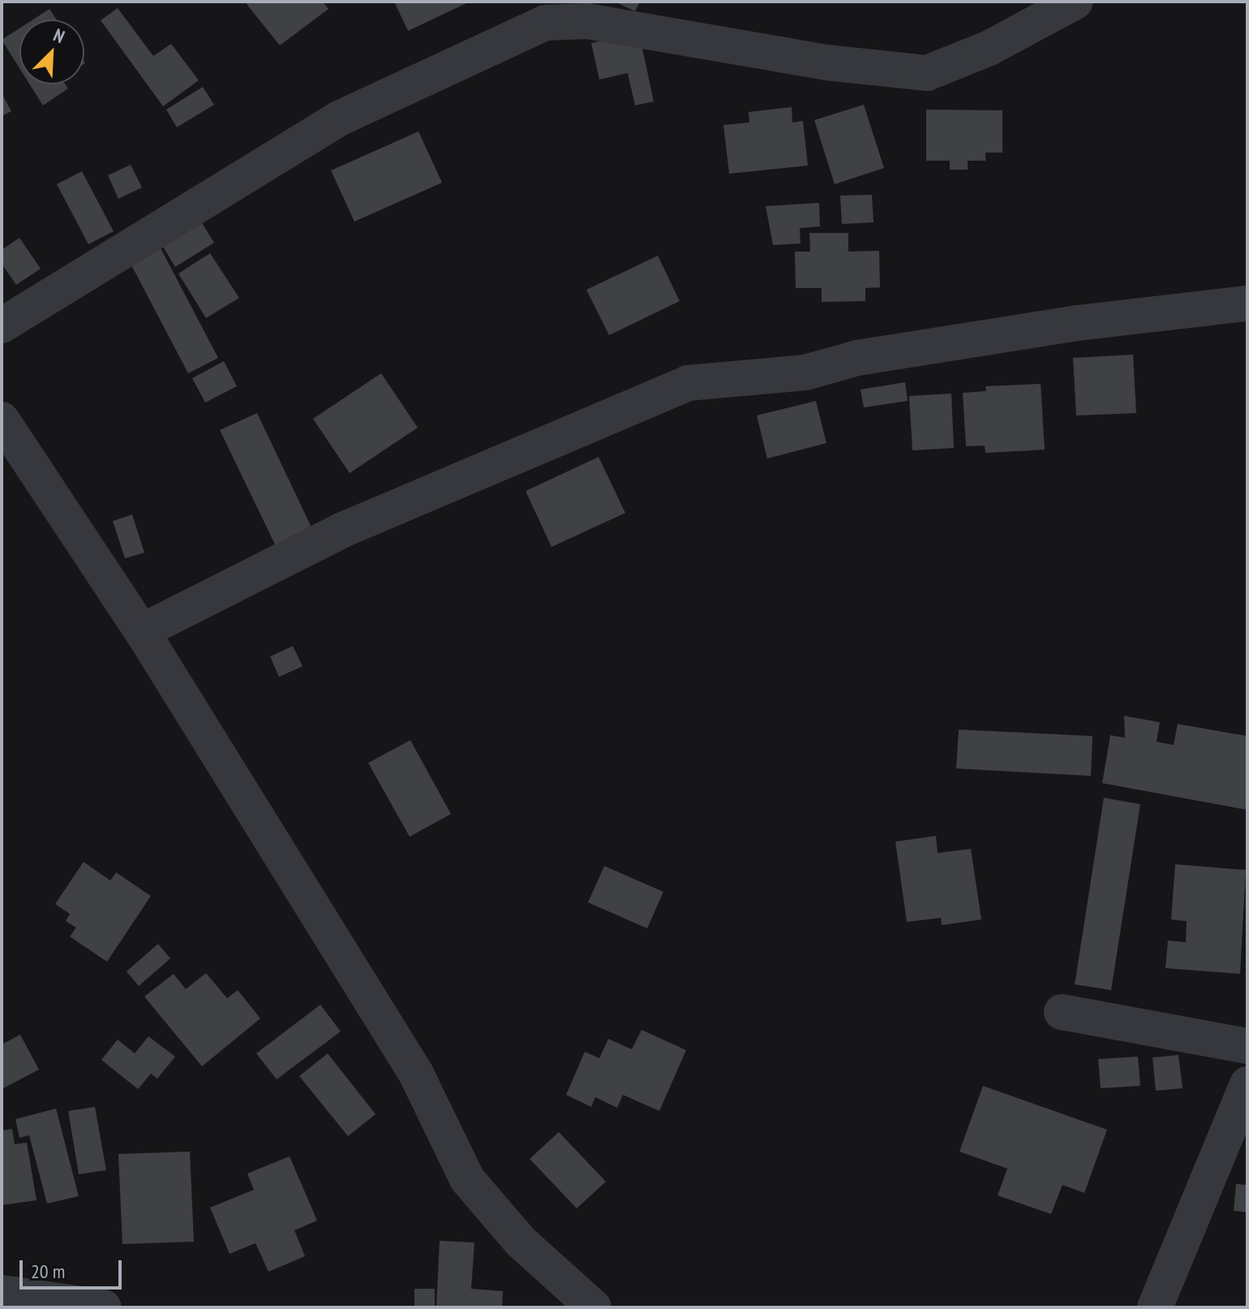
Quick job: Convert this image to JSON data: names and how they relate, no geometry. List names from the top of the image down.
{
  "scale_bar": "20 m",
  "north": "top right"
}
